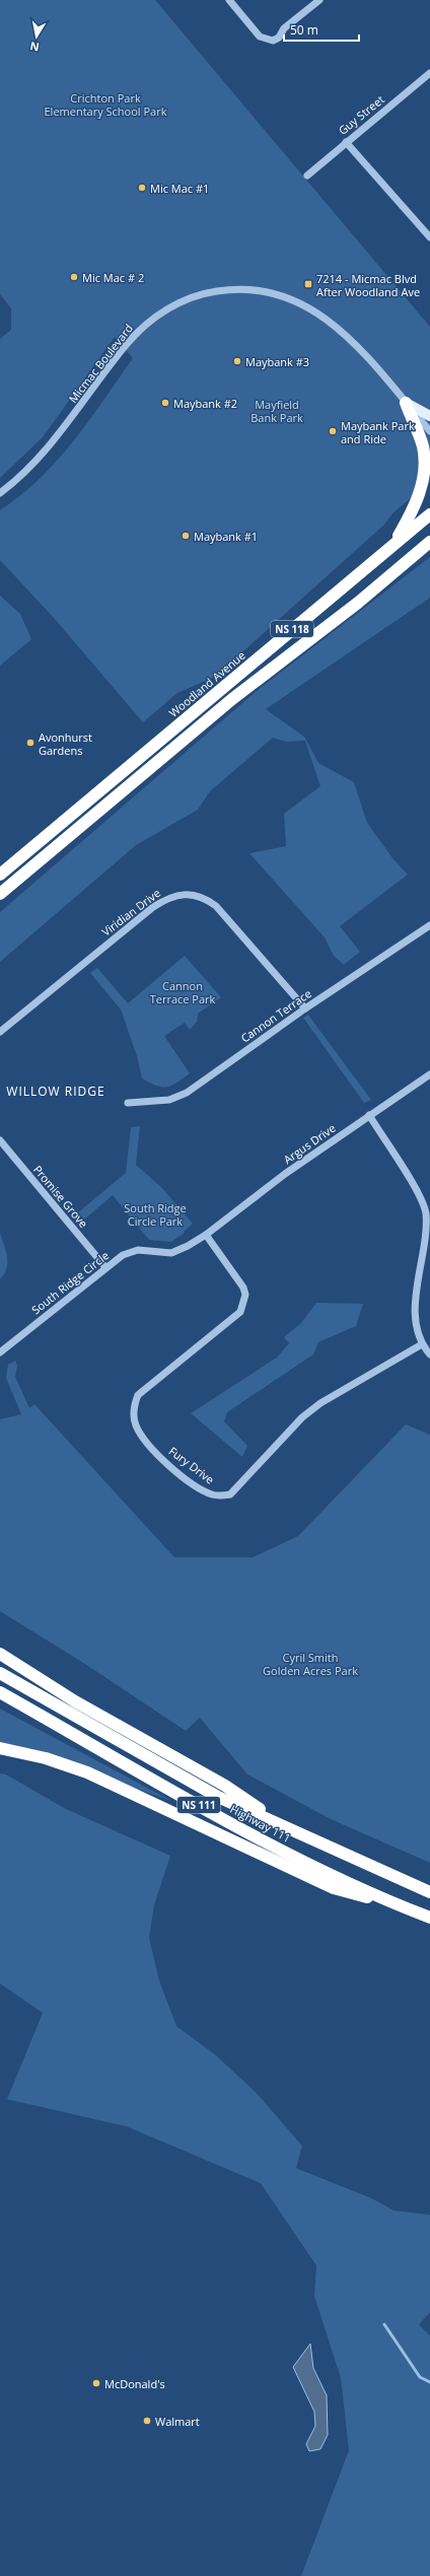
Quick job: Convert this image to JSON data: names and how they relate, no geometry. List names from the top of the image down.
{
  "streets": {
    "highway": [
      "NS 118",
      "Woodland Avenue",
      "NS 111",
      "Highway 111"
    ],
    "street": [
      "Guy Street",
      "Micmac Boulevard",
      "Viridian Drive",
      "Cannon Terrace",
      "Argus Drive",
      "Promise Grove",
      "South Ridge Circle",
      "Fury Drive"
    ]
  },
  "crossings": [
    ["Viridian Drive", "Cannon Terrace"],
    ["Argus Drive", "South Ridge Circle"],
    ["Argus Drive", "Fury Drive"],
    ["Promise Grove", "South Ridge Circle"],
    ["South Ridge Circle", "Fury Drive"]
  ],
  "districts": ["WILLOW RIDGE"],
  "parks": [
    "Crichton Park Elementary School Park",
    "Mayfield Bank Park",
    "Cannon Terrace Park",
    "South Ridge Circle Park",
    "Cyril Smith Golden Acres Park"
  ],
  "places": {
    "other": [
      "Mic Mac #1",
      "Mic Mac # 2",
      "Maybank #3",
      "Maybank #2",
      "Maybank Park and Ride",
      "Maybank #1",
      "Avonhurst Gardens",
      "McDonald's",
      "Walmart"
    ],
    "transit": ["7214 - Micmac Blvd After Woodland Ave"]
  },
  "scale_bar": "50 m",
  "north": "bottom"
}
